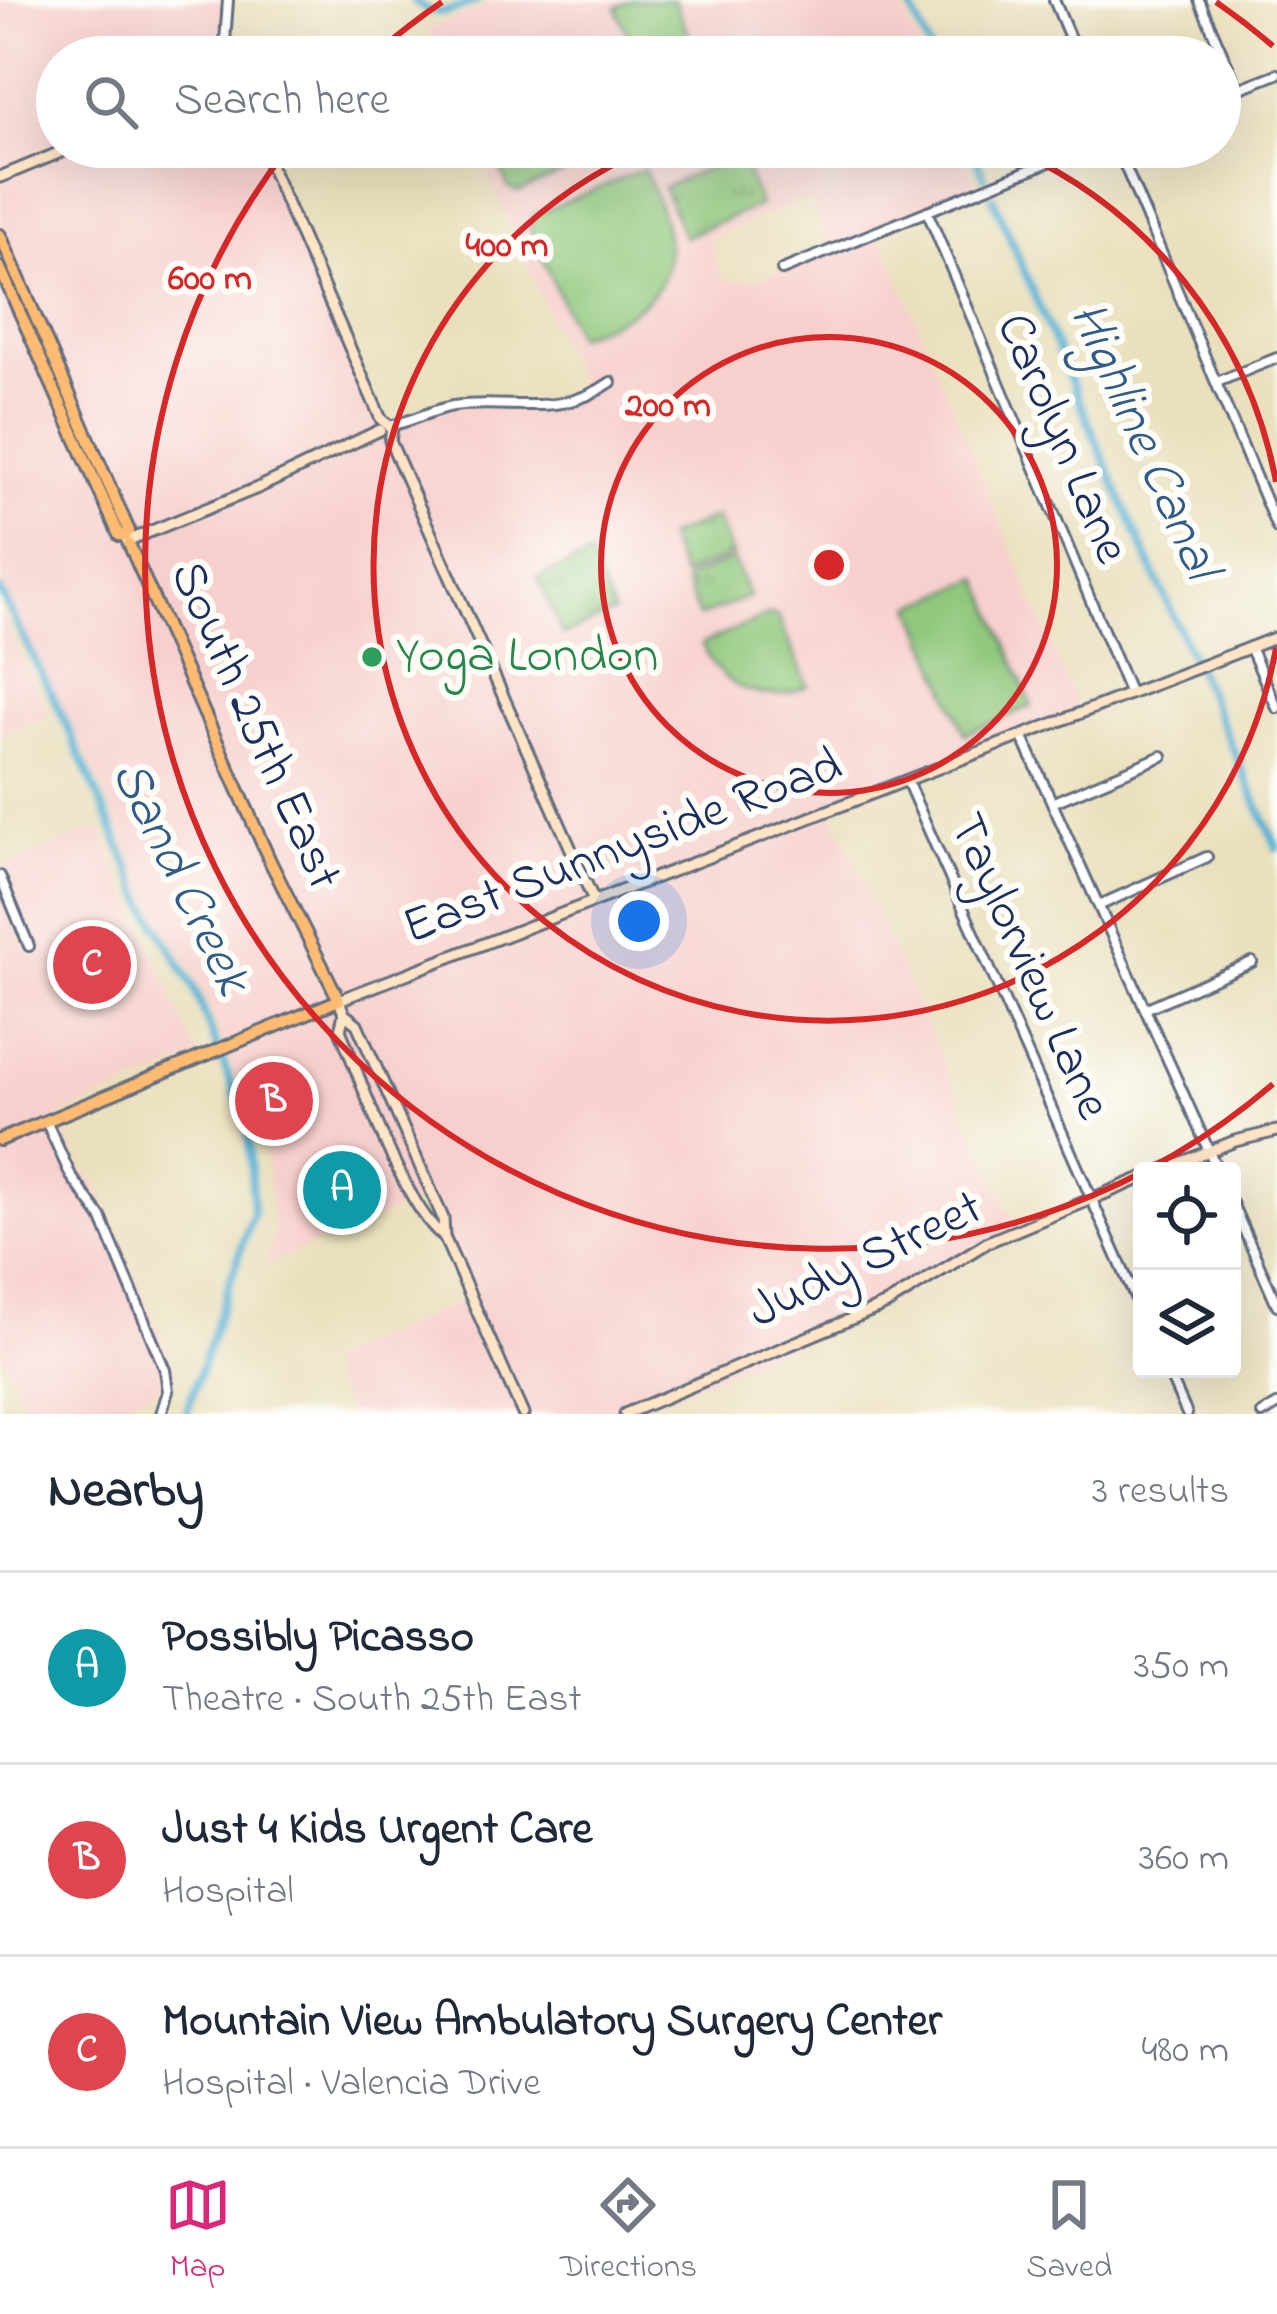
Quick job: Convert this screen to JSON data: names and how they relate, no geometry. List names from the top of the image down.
{
  "streets": {
    "main road": ["South 25th East", "East Sunnyside Road"],
    "street": ["Carolyn Lane", "Taylorview Lane", "Judy Street"]
  },
  "crossings": [
    ["Carolyn Lane", "East Sunnyside Road"],
    ["South 25th East", "East Sunnyside Road"],
    ["East Sunnyside Road", "Taylorview Lane"],
    ["Taylorview Lane", "Judy Street"]
  ],
  "water": ["Highline Canal", "Sand Creek"],
  "places": ["Yoga London"],
  "page": {
    "search": "Search here",
    "pins": ["C", "B", "A"],
    "heading": ["Nearby", "3 results"],
    "list": [
      {
        "mark": "A",
        "name": "Possibly Picasso",
        "note": "Theatre · South 25th East",
        "value": "350 m"
      },
      {
        "mark": "B",
        "name": "Just 4 Kids Urgent Care",
        "note": "Hospital",
        "value": "360 m"
      },
      {
        "mark": "C",
        "name": "Mountain View Ambulatory Surgery Center",
        "note": "Hospital · Valencia Drive",
        "value": "480 m"
      }
    ],
    "nav": ["Map", "Directions", "Saved"]
  },
  "rings": ["400 m", "600 m", "200 m"]
}
